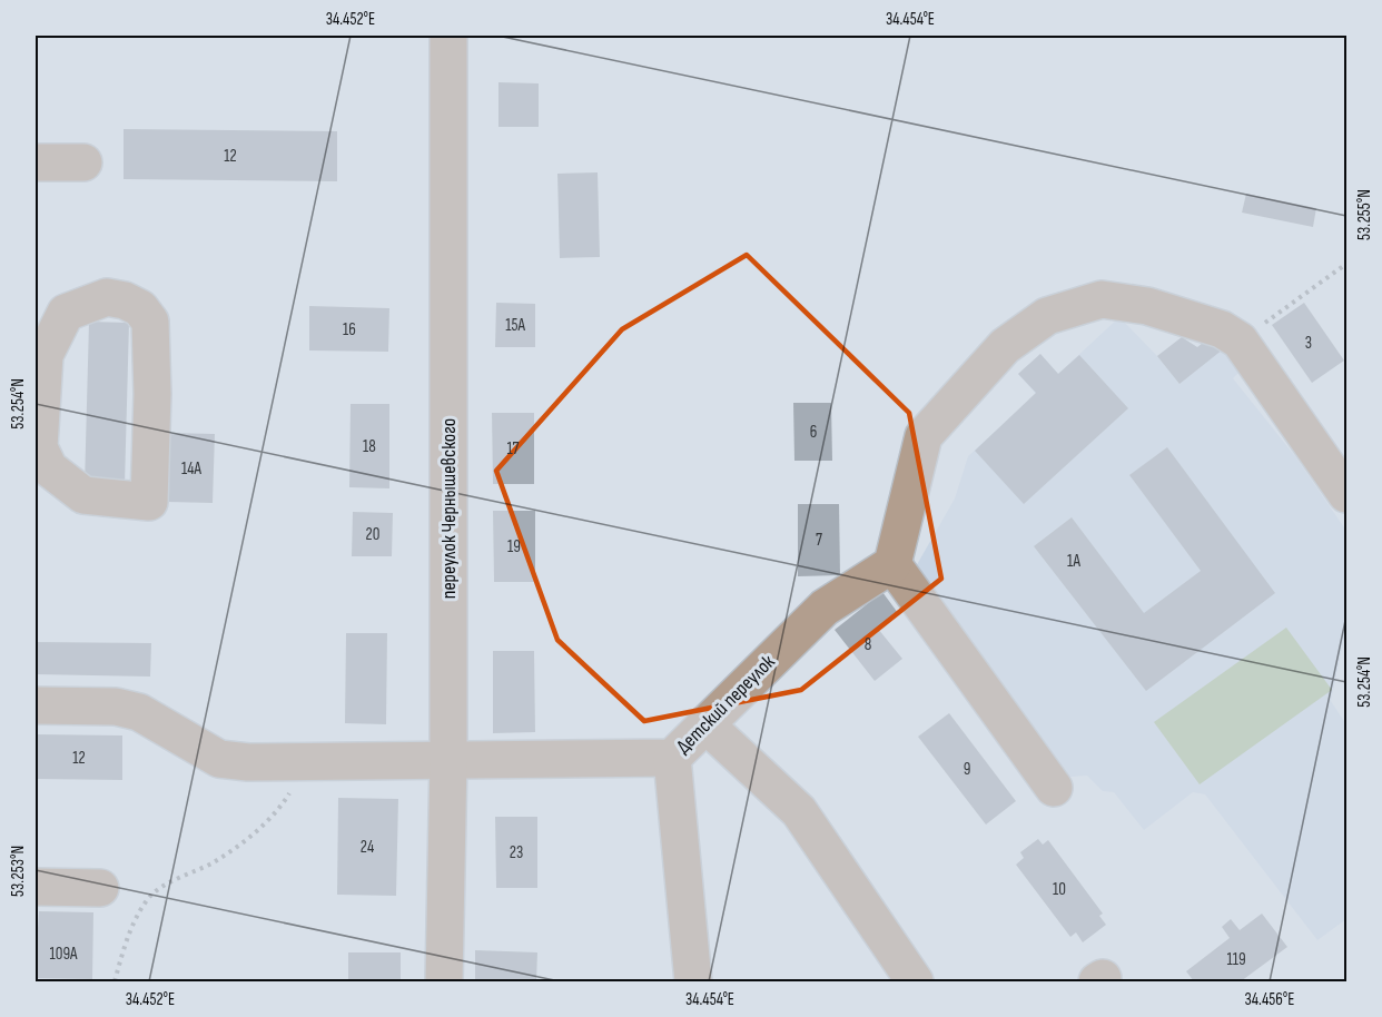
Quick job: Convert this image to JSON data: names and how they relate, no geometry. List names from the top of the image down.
{
  "streets": {
    "street": ["переулок Чернышевского", "Детский переулок"]
  },
  "crossings": [
    ["переулок Чернышевского", "Детский переулок"]
  ],
  "house_numbers": [
    "12",
    "15А",
    "16",
    "3",
    "6",
    "18",
    "17",
    "14А",
    "20",
    "7",
    "19",
    "1А",
    "8",
    "12",
    "9",
    "24",
    "23",
    "10",
    "109А",
    "119"
  ],
  "coordinates": [
    "34.452°E",
    "34.454°E",
    "53.255°N",
    "53.254°N",
    "53.253°N",
    "34.456°E"
  ]
}
